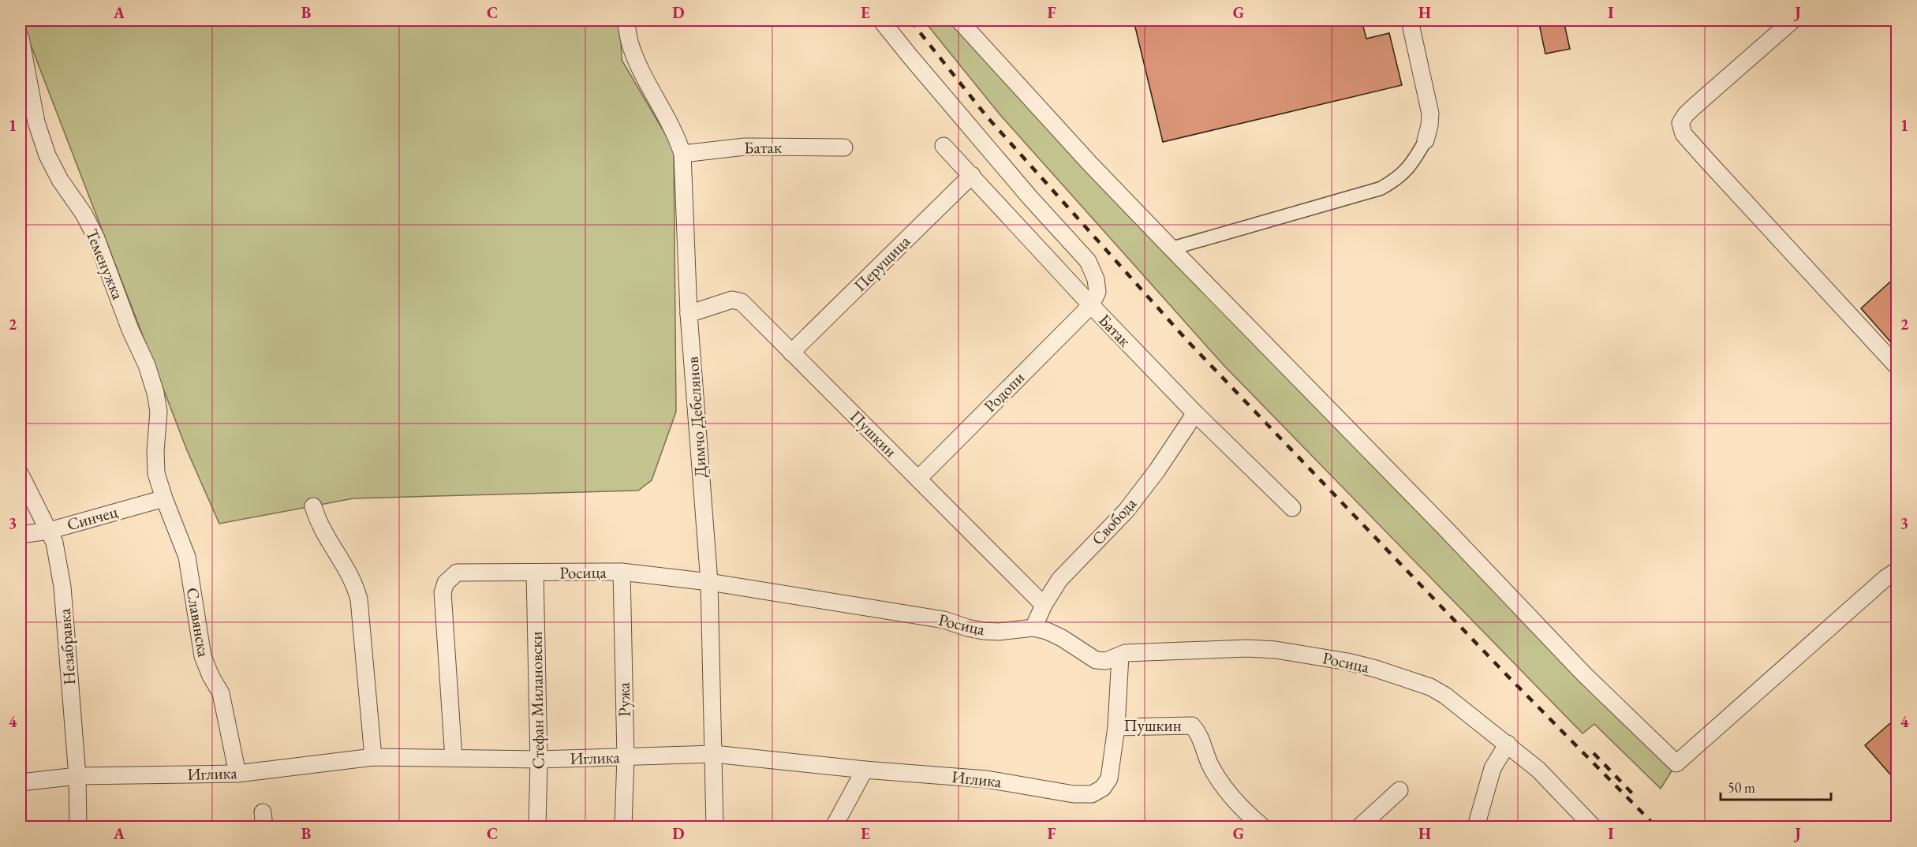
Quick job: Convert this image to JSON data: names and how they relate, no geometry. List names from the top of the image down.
{
  "streets": {
    "street": [
      "Батак",
      "Перущица",
      "Теменужка",
      "Родопи",
      "Димчо Дебелянов",
      "Пушкин",
      "Синчец",
      "Свобода",
      "Росица",
      "Славянска",
      "Незабравка",
      "Ружа",
      "Стефан Милановски",
      "Иглика"
    ]
  },
  "crossings": [
    ["Батак", "Перущица"],
    ["Батак", "Родопи"],
    ["Батак", "Димчо Дебелянов"],
    ["Батак", "Свобода"],
    ["Перущица", "Пушкин"],
    ["Теменужка", "Синчец"],
    ["Теменужка", "Славянска"],
    ["Родопи", "Пушкин"],
    ["Димчо Дебелянов", "Пушкин"],
    ["Димчо Дебелянов", "Росица"],
    ["Димчо Дебелянов", "Иглика"],
    ["Пушкин", "Свобода"],
    ["Пушкин", "Росица"],
    ["Пушкин", "Иглика"],
    ["Синчец", "Славянска"],
    ["Синчец", "Незабравка"],
    ["Свобода", "Росица"],
    ["Росица", "Ружа"],
    ["Росица", "Стефан Милановски"],
    ["Росица", "Иглика"],
    ["Славянска", "Иглика"],
    ["Незабравка", "Иглика"],
    ["Ружа", "Иглика"],
    ["Стефан Милановски", "Иглика"]
  ],
  "scale_bar": "50 m",
  "grid": {
    "columns": [
      "A",
      "B",
      "C",
      "D",
      "E",
      "F",
      "G",
      "H",
      "I",
      "J"
    ],
    "rows": [
      "1",
      "2",
      "3",
      "4"
    ]
  }
}
